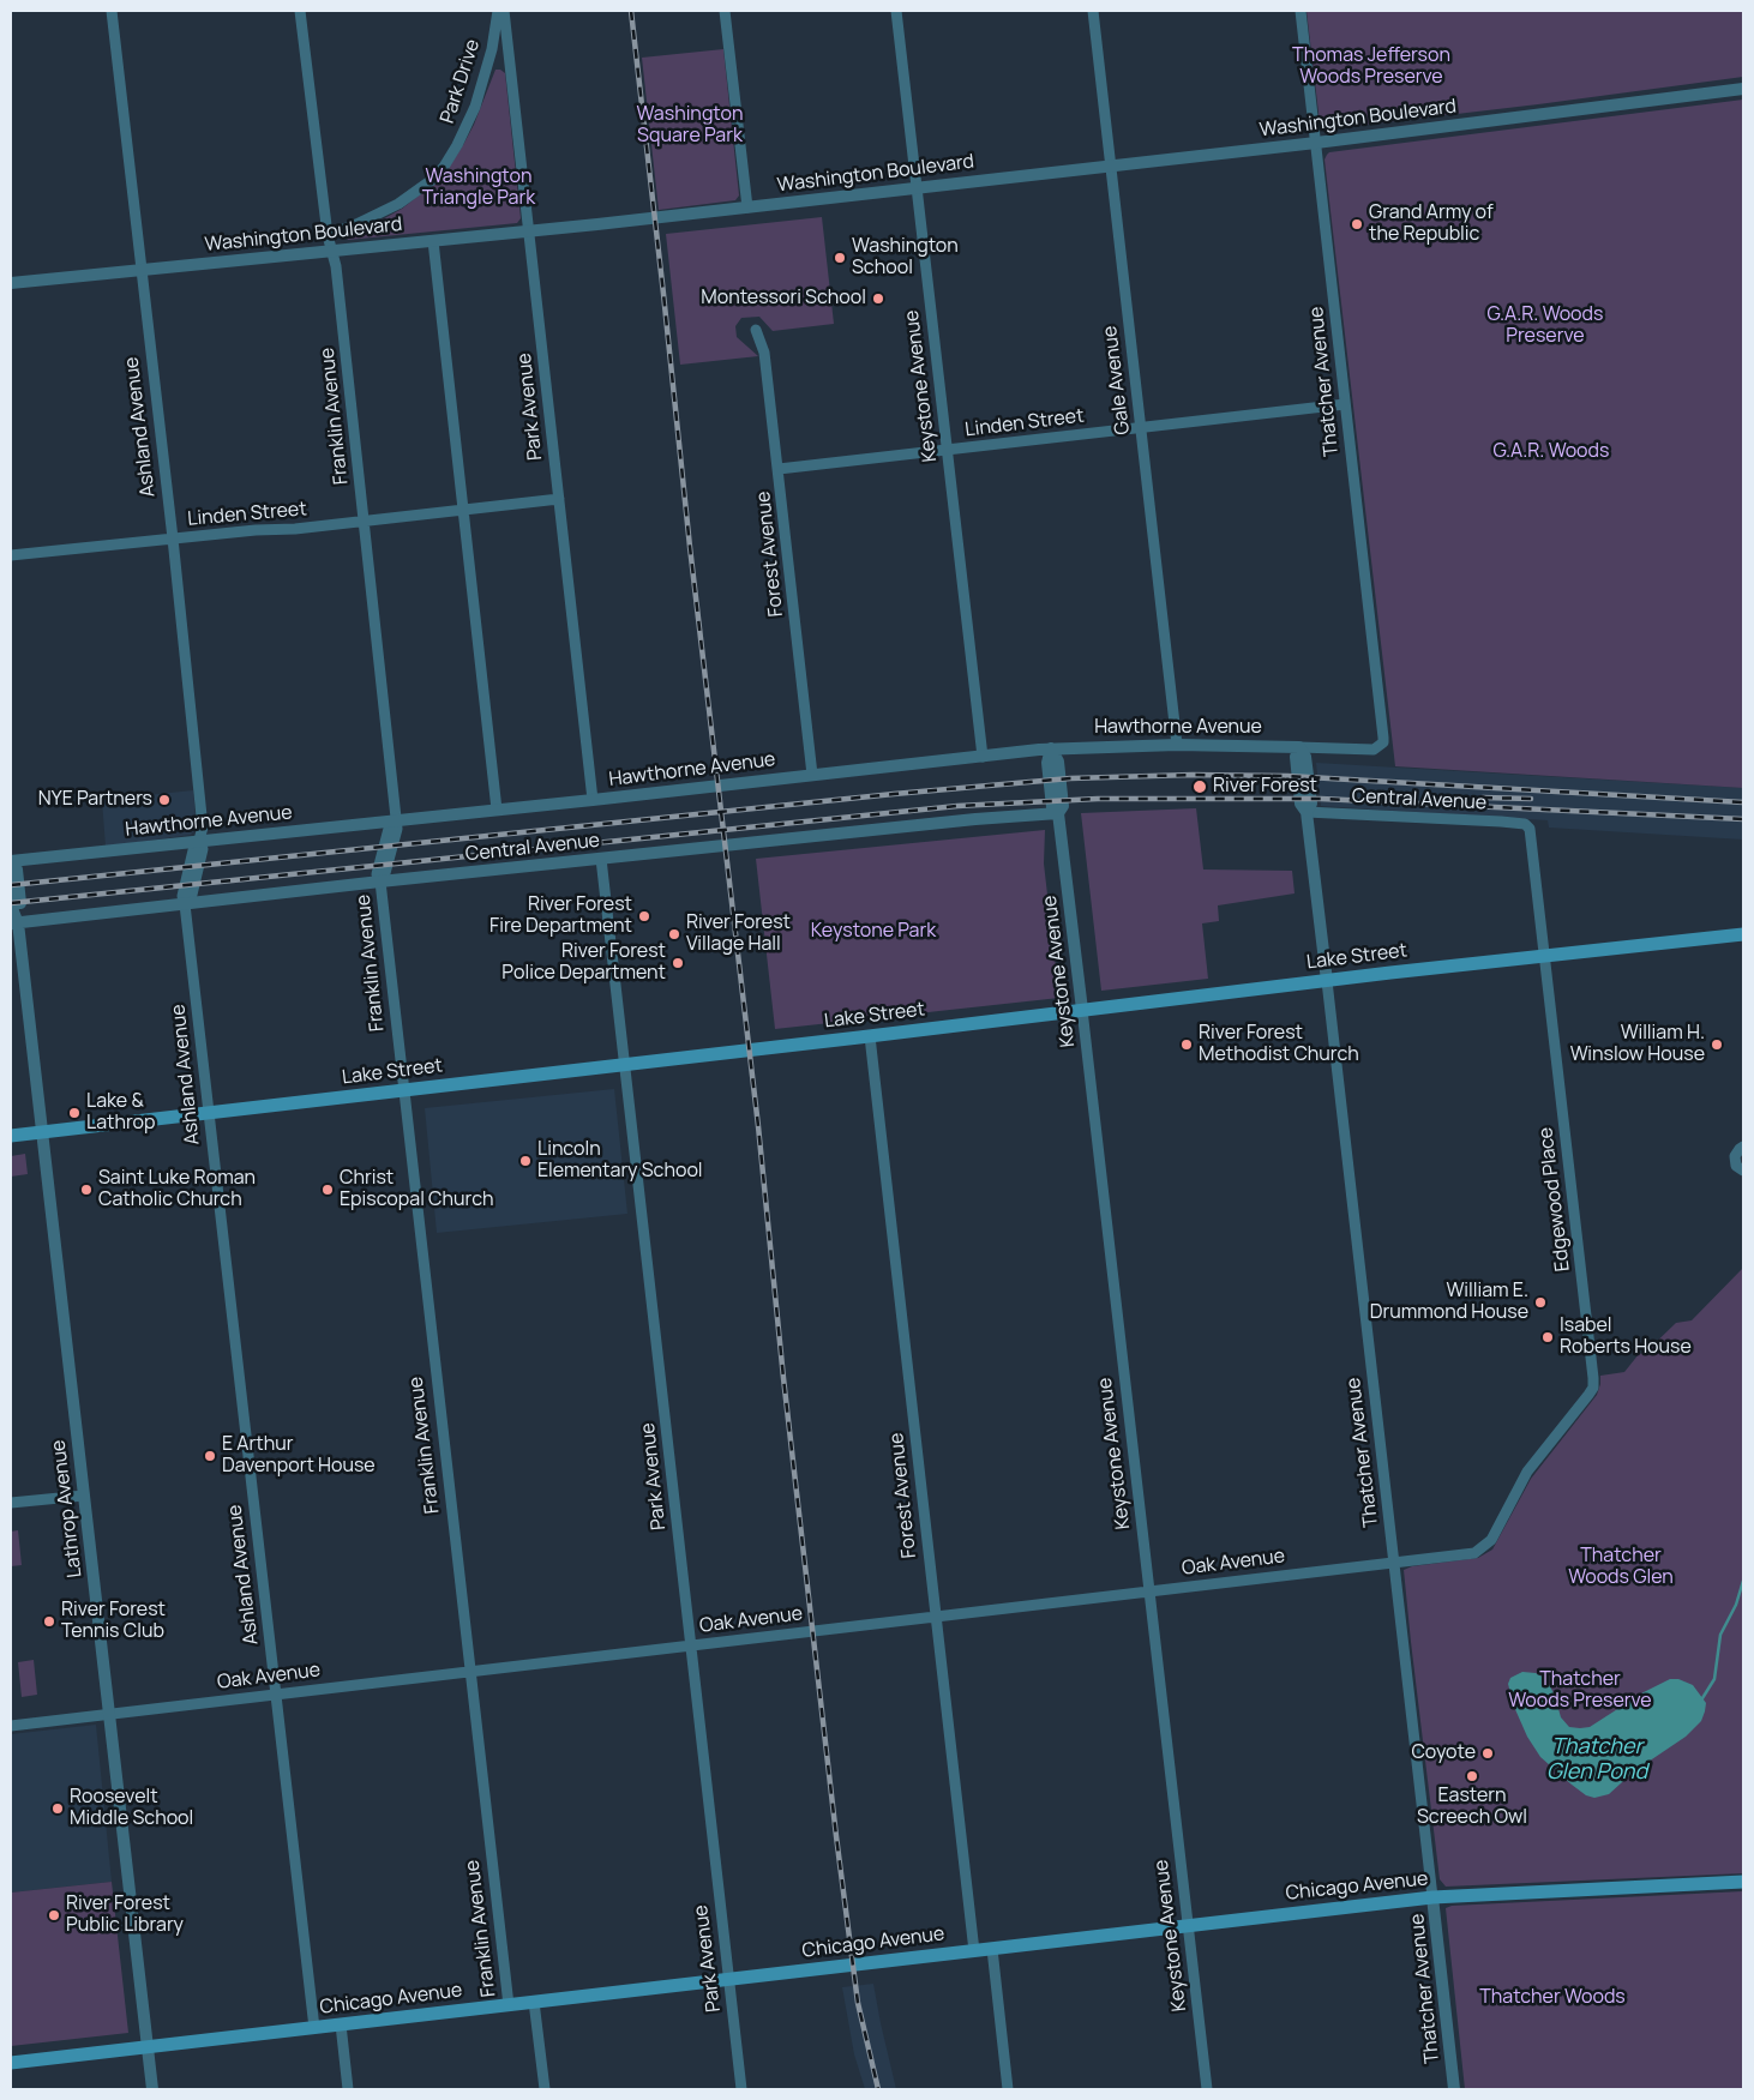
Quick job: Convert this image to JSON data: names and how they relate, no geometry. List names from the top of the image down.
{
  "streets": {
    "main road": ["Lake Street", "Chicago Avenue"],
    "street": [
      "Park Drive",
      "Washington Boulevard",
      "Gale Avenue",
      "Thatcher Avenue",
      "Keystone Avenue",
      "Park Avenue",
      "Franklin Avenue",
      "Linden Street",
      "Ashland Avenue",
      "Forest Avenue",
      "Hawthorne Avenue",
      "Central Avenue",
      "Edgewood Place",
      "Lathrop Avenue",
      "Oak Avenue"
    ]
  },
  "crossings": [
    ["Park Drive", "Franklin Avenue"],
    ["Washington Boulevard", "Gale Avenue"],
    ["Washington Boulevard", "Thatcher Avenue"],
    ["Washington Boulevard", "Keystone Avenue"],
    ["Washington Boulevard", "Park Avenue"],
    ["Washington Boulevard", "Franklin Avenue"],
    ["Washington Boulevard", "Ashland Avenue"],
    ["Gale Avenue", "Linden Street"],
    ["Gale Avenue", "Hawthorne Avenue"],
    ["Thatcher Avenue", "Linden Street"],
    ["Thatcher Avenue", "Hawthorne Avenue"],
    ["Thatcher Avenue", "Central Avenue"],
    ["Thatcher Avenue", "Lake Street"],
    ["Thatcher Avenue", "Oak Avenue"],
    ["Thatcher Avenue", "Chicago Avenue"],
    ["Keystone Avenue", "Linden Street"],
    ["Keystone Avenue", "Hawthorne Avenue"],
    ["Keystone Avenue", "Central Avenue"],
    ["Keystone Avenue", "Lake Street"],
    ["Keystone Avenue", "Oak Avenue"],
    ["Keystone Avenue", "Chicago Avenue"],
    ["Park Avenue", "Linden Street"],
    ["Park Avenue", "Hawthorne Avenue"],
    ["Park Avenue", "Central Avenue"],
    ["Park Avenue", "Lake Street"],
    ["Park Avenue", "Oak Avenue"],
    ["Park Avenue", "Chicago Avenue"],
    ["Franklin Avenue", "Linden Street"],
    ["Franklin Avenue", "Hawthorne Avenue"],
    ["Franklin Avenue", "Central Avenue"],
    ["Franklin Avenue", "Lake Street"],
    ["Franklin Avenue", "Oak Avenue"],
    ["Franklin Avenue", "Chicago Avenue"],
    ["Linden Street", "Ashland Avenue"],
    ["Linden Street", "Forest Avenue"],
    ["Ashland Avenue", "Hawthorne Avenue"],
    ["Ashland Avenue", "Central Avenue"],
    ["Ashland Avenue", "Lake Street"],
    ["Ashland Avenue", "Oak Avenue"],
    ["Ashland Avenue", "Chicago Avenue"],
    ["Forest Avenue", "Hawthorne Avenue"],
    ["Forest Avenue", "Lake Street"],
    ["Forest Avenue", "Oak Avenue"],
    ["Forest Avenue", "Chicago Avenue"],
    ["Hawthorne Avenue", "Lathrop Avenue"],
    ["Central Avenue", "Edgewood Place"],
    ["Central Avenue", "Lathrop Avenue"],
    ["Lake Street", "Edgewood Place"],
    ["Lake Street", "Lathrop Avenue"],
    ["Edgewood Place", "Oak Avenue"],
    ["Lathrop Avenue", "Oak Avenue"],
    ["Lathrop Avenue", "Chicago Avenue"]
  ],
  "water": ["Thatcher Glen Pond"],
  "parks": [
    "Thomas Jefferson Woods Preserve",
    "Washington Square Park",
    "Washington Triangle Park",
    "G.A.R. Woods Preserve",
    "G.A.R. Woods",
    "Keystone Park",
    "Thatcher Woods Glen",
    "Thatcher Woods Preserve",
    "Thatcher Woods"
  ],
  "places": [
    "Grand Army of the Republic",
    "Washington School",
    "Montessori School",
    "River Forest",
    "NYE Partners",
    "River Forest Fire Department",
    "River Forest Village Hall",
    "River Forest Police Department",
    "River Forest Methodist Church",
    "William H. Winslow House",
    "Lake & Lathrop",
    "Lincoln Elementary School",
    "Saint Luke Roman Catholic Church",
    "Christ Episcopal Church",
    "William E. Drummond House",
    "Isabel Roberts House",
    "E Arthur Davenport House",
    "River Forest Tennis Club",
    "Coyote",
    "Eastern Screech Owl",
    "Roosevelt Middle School",
    "River Forest Public Library"
  ]
}
